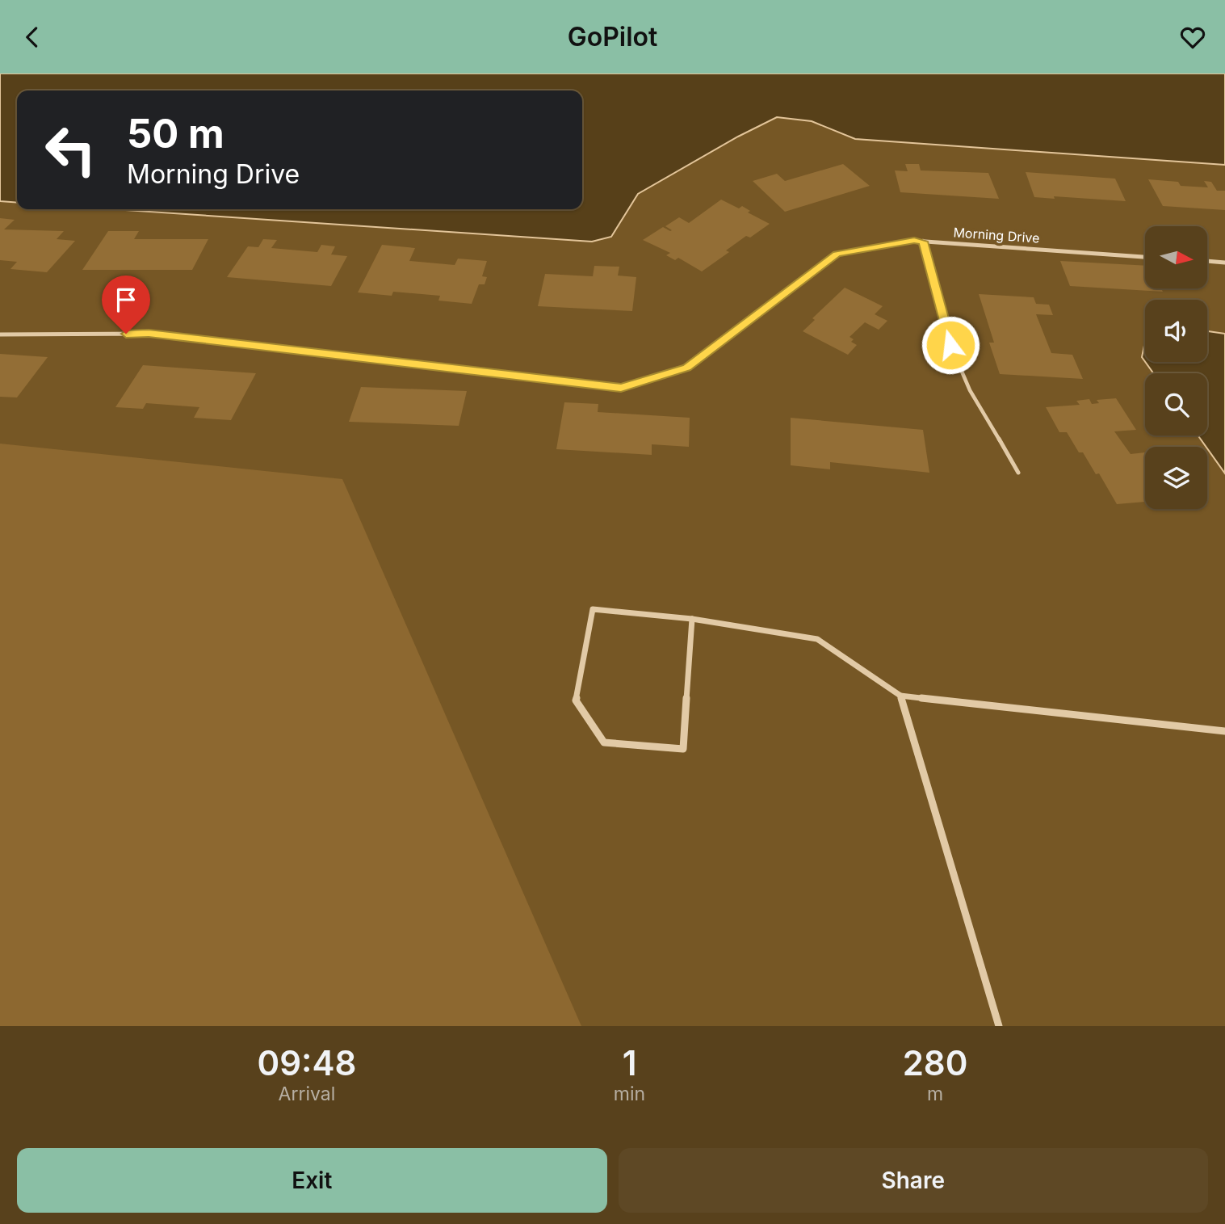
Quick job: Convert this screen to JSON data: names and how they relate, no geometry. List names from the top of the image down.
{
  "streets": {
    "street": ["Morning Drive"]
  },
  "north": "right",
  "page": {
    "header": "GoPilot",
    "turn": ["50 m", "Morning Drive"],
    "eta": [
      "09:48",
      "Arrival",
      "1",
      "min",
      "280",
      "m"
    ],
    "buttons": ["Exit", "Share"]
  }
}
